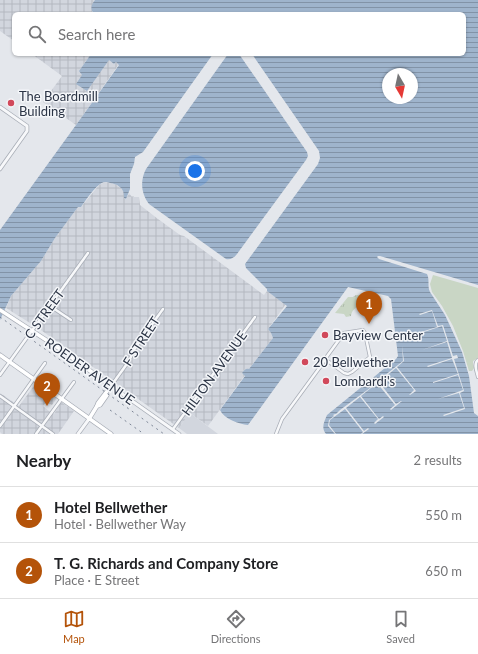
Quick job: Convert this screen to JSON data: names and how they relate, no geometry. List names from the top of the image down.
{
  "streets": {
    "main road": ["F STREET", "ROEDER AVENUE"],
    "street": ["C STREET", "HILTON AVENUE"]
  },
  "crossings": [
    ["C STREET", "ROEDER AVENUE"],
    ["F STREET", "ROEDER AVENUE"],
    ["ROEDER AVENUE", "HILTON AVENUE"]
  ],
  "places": [
    "The Boardmill Building",
    "Bayview Center",
    "20 Bellwether",
    "Lombardi's"
  ],
  "north": "bottom",
  "page": {
    "search": "Search here",
    "pins": ["1", "2"],
    "heading": ["Nearby", "2 results"],
    "list": [
      {
        "mark": "1",
        "name": "Hotel Bellwether",
        "note": "Hotel · Bellwether Way",
        "value": "550 m"
      },
      {
        "mark": "2",
        "name": "T. G. Richards and Company Store",
        "note": "Place · E Street",
        "value": "650 m"
      }
    ],
    "nav": ["Map", "Directions", "Saved"]
  }
}
